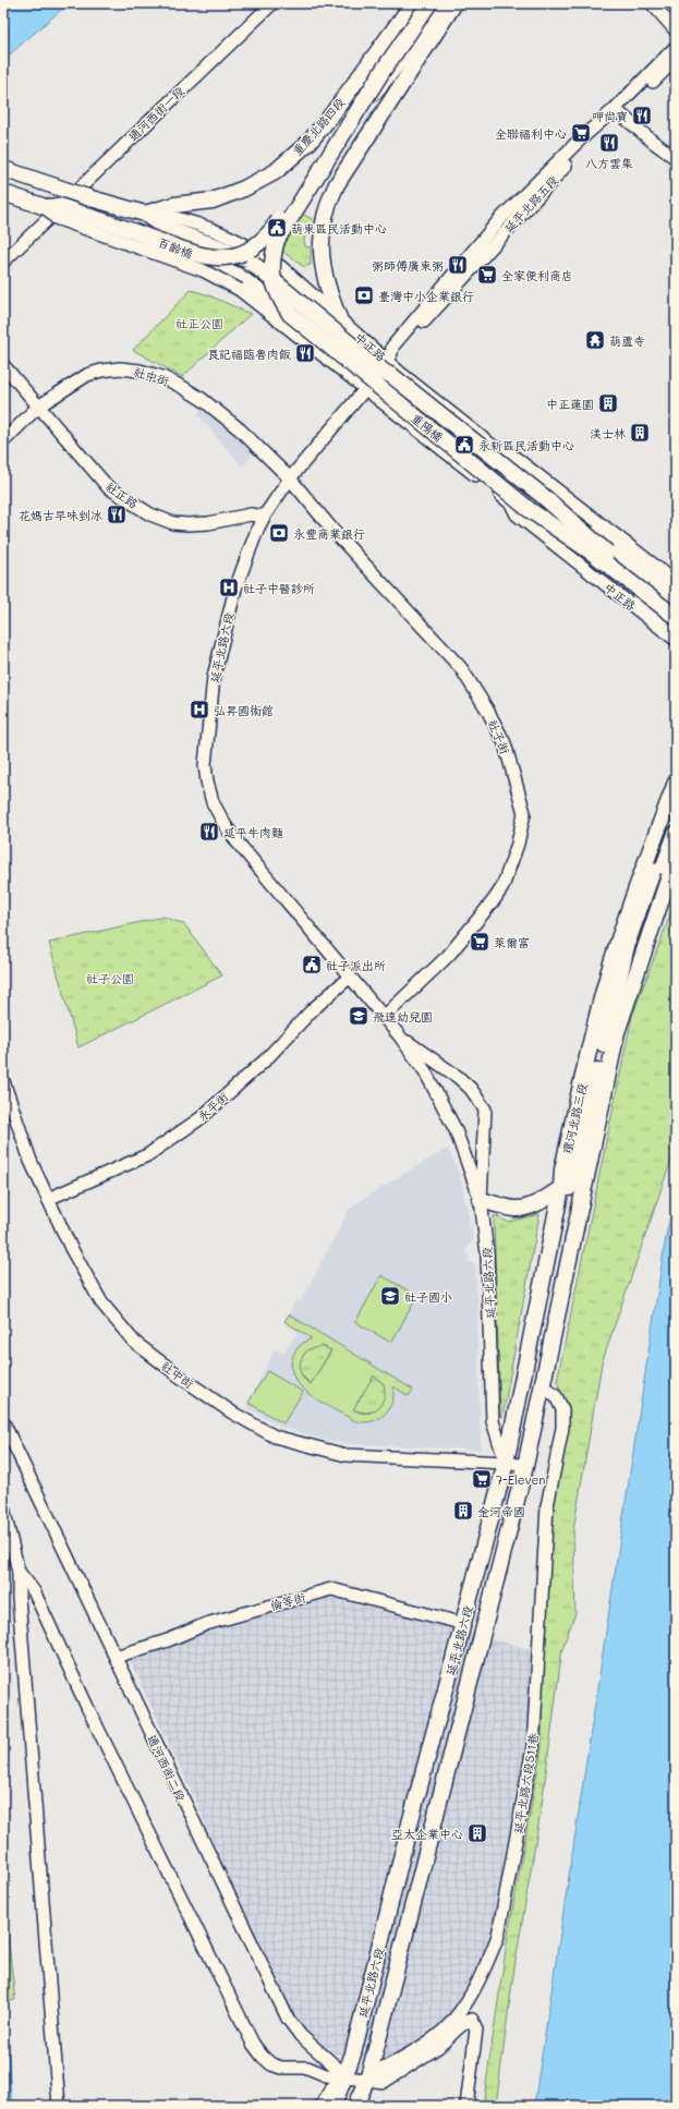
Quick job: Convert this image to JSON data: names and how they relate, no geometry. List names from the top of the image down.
{
  "streets": {
    "main road": [
      "重慶北路四段",
      "百齡橋",
      "重陽橋",
      "延平北路六段",
      "環河北路三段"
    ],
    "street": [
      "通河西街一段",
      "延平北路五段",
      "中正路",
      "社中街",
      "社正路",
      "社子街",
      "永平街",
      "倫等街",
      "通河西街二段",
      "延平北路六段511巷"
    ]
  },
  "crossings": [
    ["重慶北路四段", "中正路"],
    ["重慶北路四段", "重陽橋"],
    ["延平北路五段", "中正路"],
    ["延平北路五段", "重陽橋"],
    ["延平北路五段", "延平北路六段"],
    ["百齡橋", "中正路"],
    ["百齡橋", "重陽橋"],
    ["中正路", "重陽橋"],
    ["中正路", "延平北路六段"],
    ["社中街", "社正路"],
    ["社中街", "延平北路六段"],
    ["社中街", "社子街"],
    ["社中街", "永平街"],
    ["社中街", "環河北路三段"],
    ["社正路", "延平北路六段"],
    ["延平北路六段", "社子街"],
    ["延平北路六段", "永平街"],
    ["延平北路六段", "環河北路三段"],
    ["延平北路六段", "倫等街"],
    ["延平北路六段", "通河西街二段"],
    ["延平北路六段", "延平北路六段511巷"],
    ["環河北路三段", "延平北路六段511巷"],
    ["倫等街", "通河西街二段"]
  ],
  "parks": ["社正公園", "社子公園"],
  "places": {
    "restaurant": [
      "呷尚寶",
      "八方雲集",
      "粥師傅廣東粥",
      "良記福臨魯肉飯",
      "花媽古早味剉冰",
      "延平牛肉麵"
    ],
    "supermarket": [
      "全聯福利中心",
      "全家便利商店",
      "萊爾富",
      "7-Eleven"
    ],
    "public building": ["葫東區民活動中心", "永新區民活動中心", "社子派出所"],
    "bank": ["臺灣中小企業銀行", "永豐商業銀行"],
    "temple": ["葫蘆寺"],
    "building": [
      "中正蓮園",
      "渼士林",
      "金河帝國",
      "亞太企業中心"
    ],
    "hospital": ["社子中醫診所", "弘昇國術館"],
    "school or university": ["飛達幼兒園", "社子國小"]
  }
}
